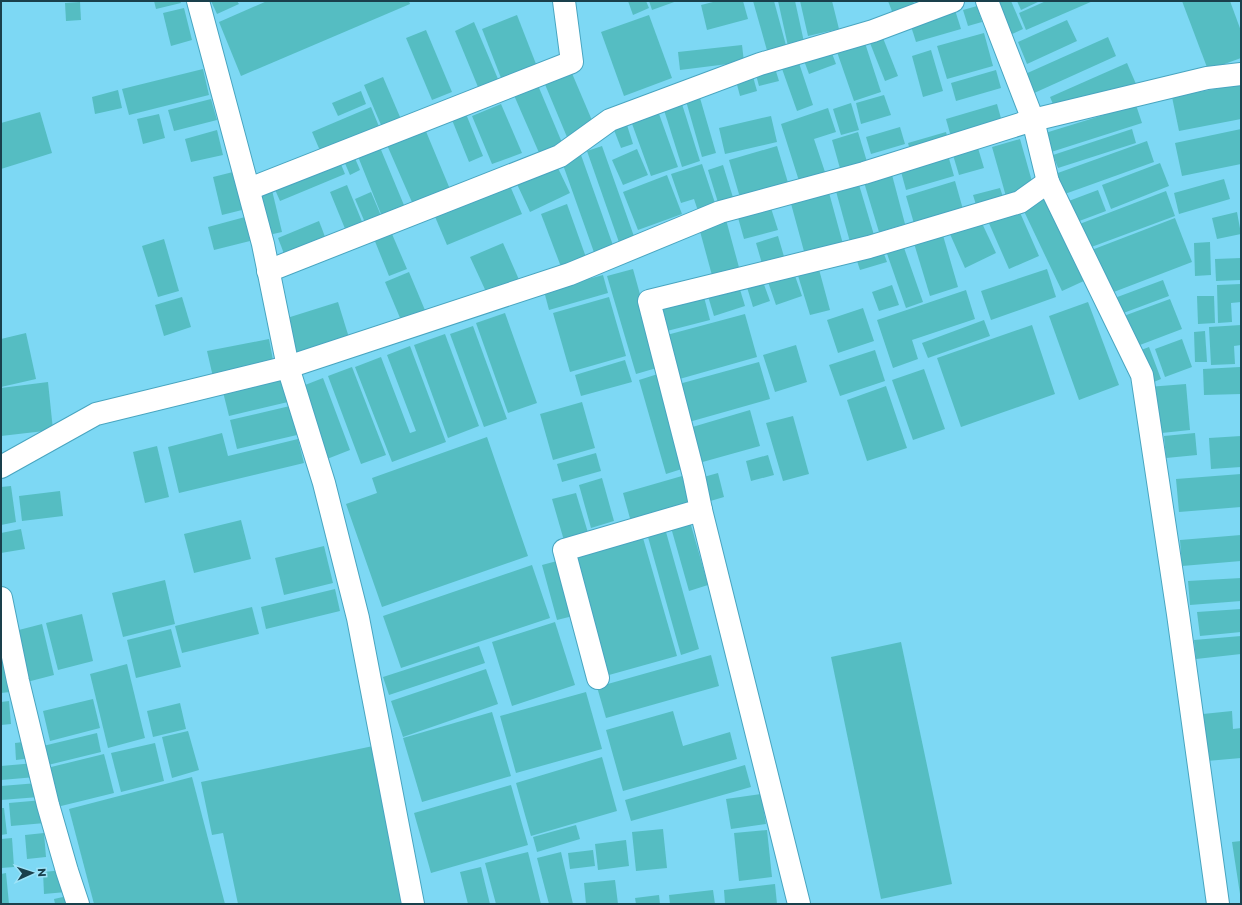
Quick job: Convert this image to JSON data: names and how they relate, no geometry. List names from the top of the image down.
{
  "north": "right"
}
